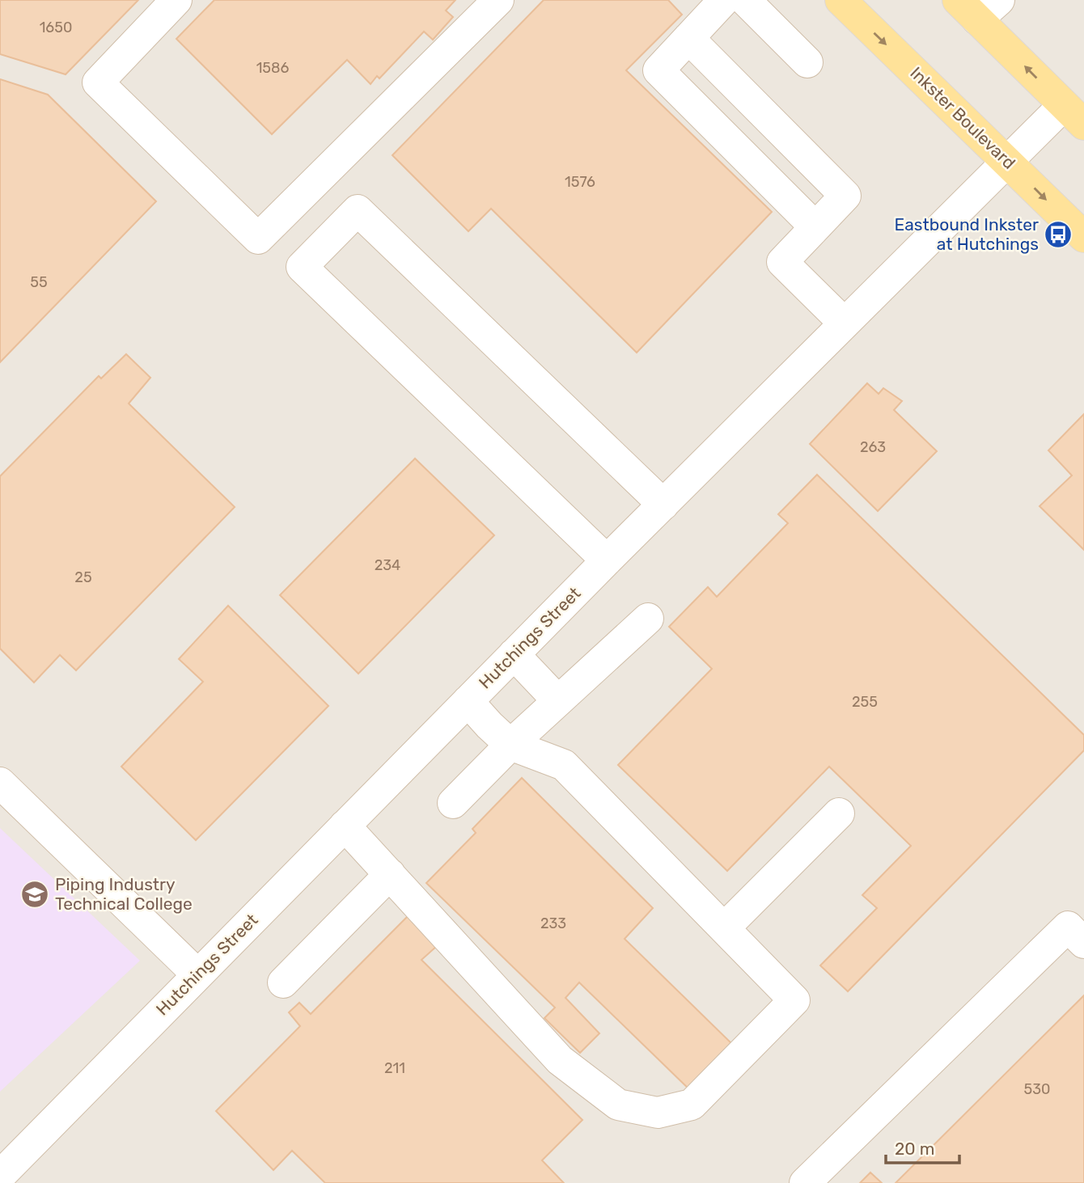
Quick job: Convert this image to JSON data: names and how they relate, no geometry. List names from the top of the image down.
{
  "streets": {
    "main road": ["Inkster Boulevard"],
    "street": ["Hutchings Street"]
  },
  "crossings": [
    ["Inkster Boulevard", "Hutchings Street"]
  ],
  "places": {
    "bus stop": ["Eastbound Inkster at Hutchings"],
    "school or university": ["Piping Industry Technical College"]
  },
  "house_numbers": [
    "1650",
    "1586",
    "1576",
    "55",
    "263",
    "234",
    "25",
    "255",
    "233",
    "211",
    "530"
  ],
  "scale_bar": "20 m"
}
